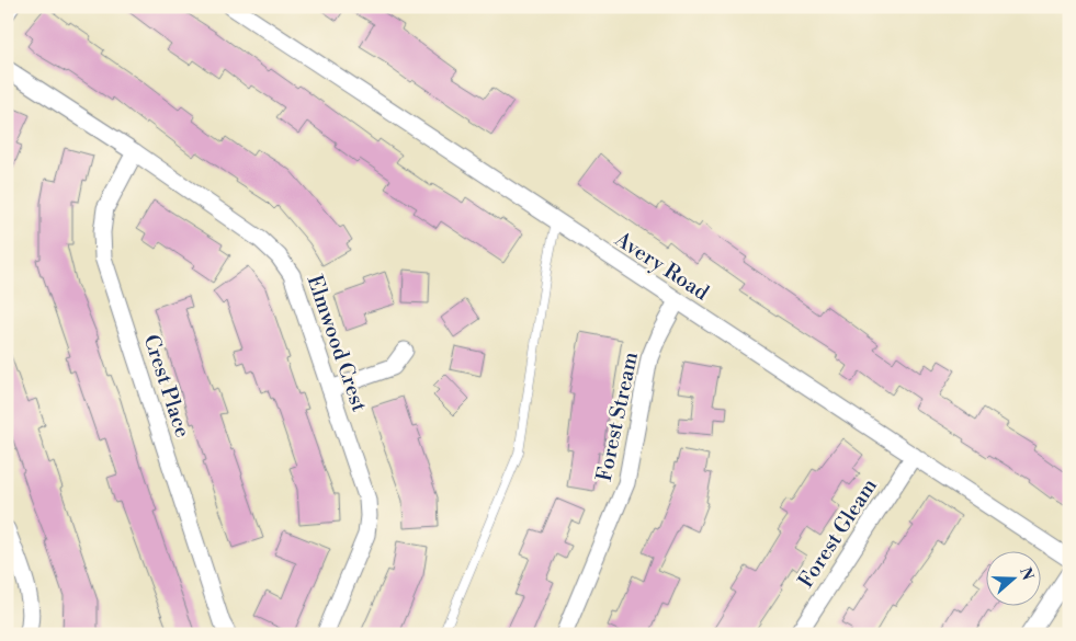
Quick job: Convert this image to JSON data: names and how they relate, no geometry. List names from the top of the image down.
{
  "streets": {
    "street": [
      "Avery Road",
      "Elmwood Crest",
      "Crest Place",
      "Forest Stream",
      "Forest Gleam"
    ]
  },
  "crossings": [
    ["Avery Road", "Forest Stream"],
    ["Avery Road", "Forest Gleam"],
    ["Elmwood Crest", "Crest Place"]
  ],
  "north": "right"
}
